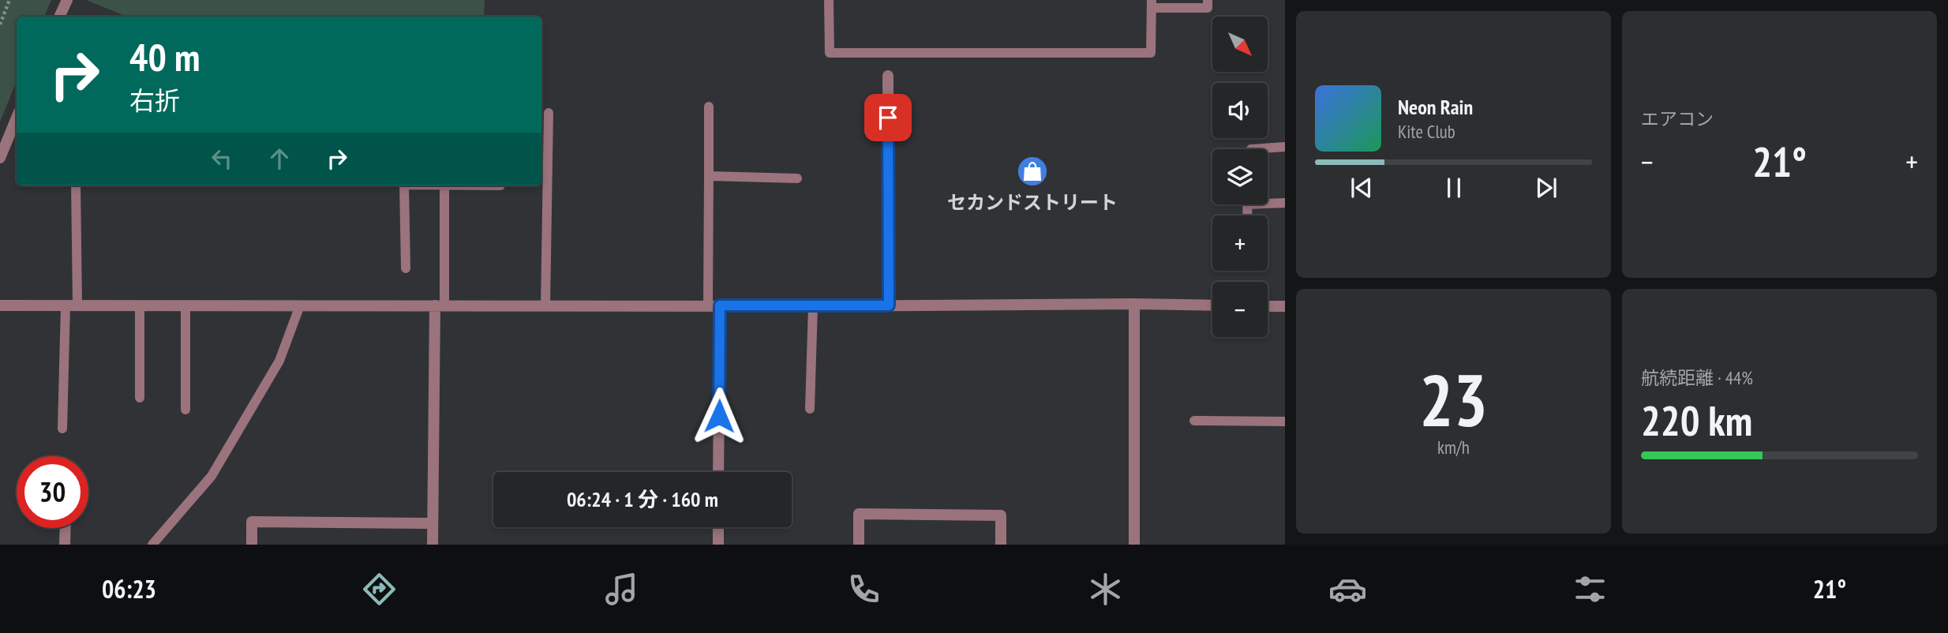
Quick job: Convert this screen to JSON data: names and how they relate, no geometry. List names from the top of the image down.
{
  "places": {
    "shop": ["セカンドストリート"]
  },
  "north": "bottom right",
  "page": {
    "tile": [
      "エアコン",
      ["23", "km/h"],
      ["航続距離 · 44%", "220 km"]
    ],
    "map_buttons": ["+", "−"],
    "turn": ["40 m", "右折"],
    "song": ["Neon Rain", "Kite Club"],
    "heat": ["−", "21°", "+"],
    "limit": "30",
    "trip": "06:24 · 1 分 · 160 m",
    "tabs": ["06:23", "21°"]
  }
}
